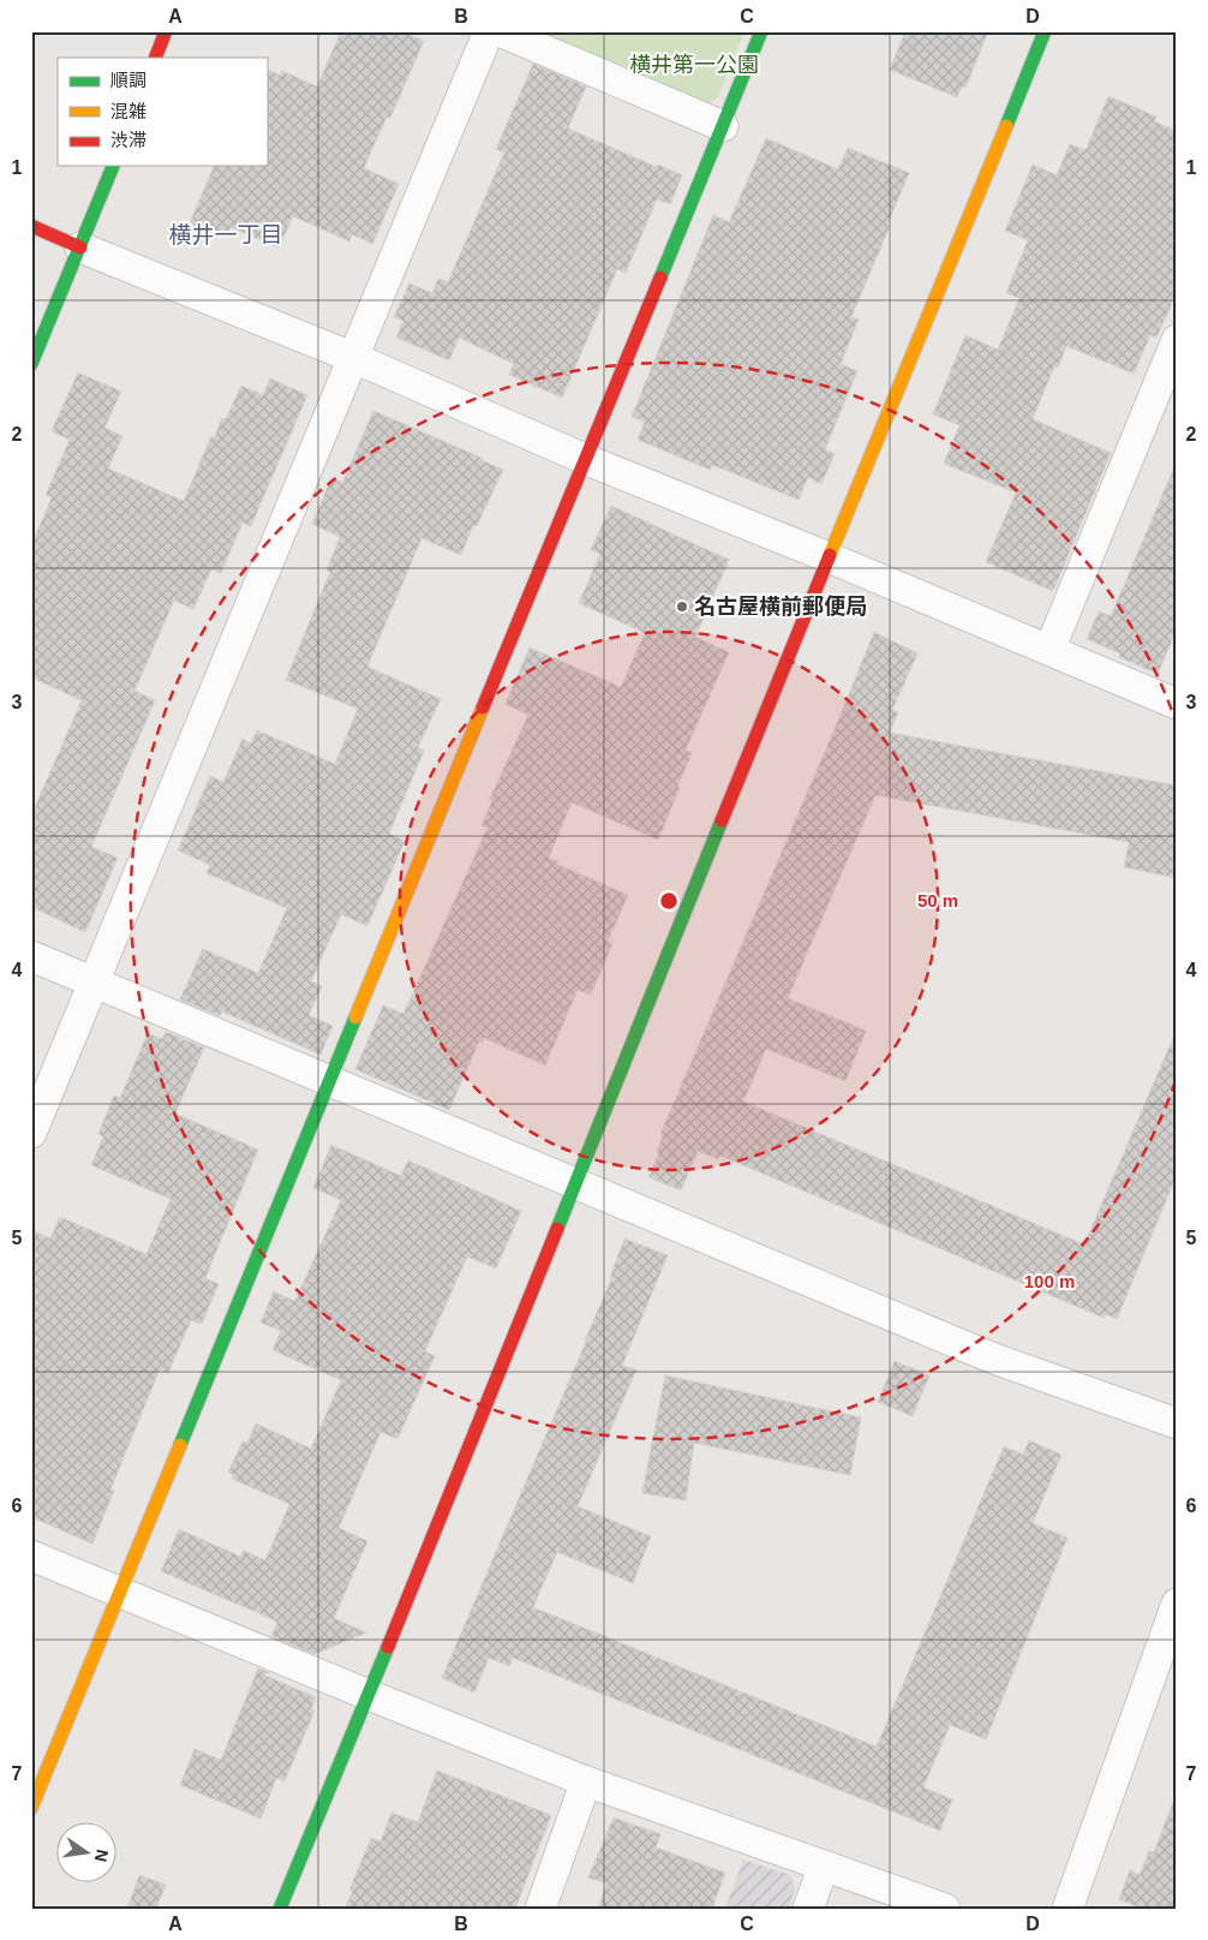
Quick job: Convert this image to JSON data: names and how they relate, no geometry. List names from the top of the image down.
{
  "districts": ["横井一丁目"],
  "parks": ["横井第一公園"],
  "places": ["名古屋横前郵便局"],
  "legend": ["順調", "混雑", "渋滞"],
  "north": "right",
  "grid": {
    "columns": [
      "A",
      "B",
      "C",
      "D"
    ],
    "rows": [
      "1",
      "2",
      "3",
      "4",
      "5",
      "6",
      "7"
    ]
  },
  "rings": ["50 m", "100 m"]
}
